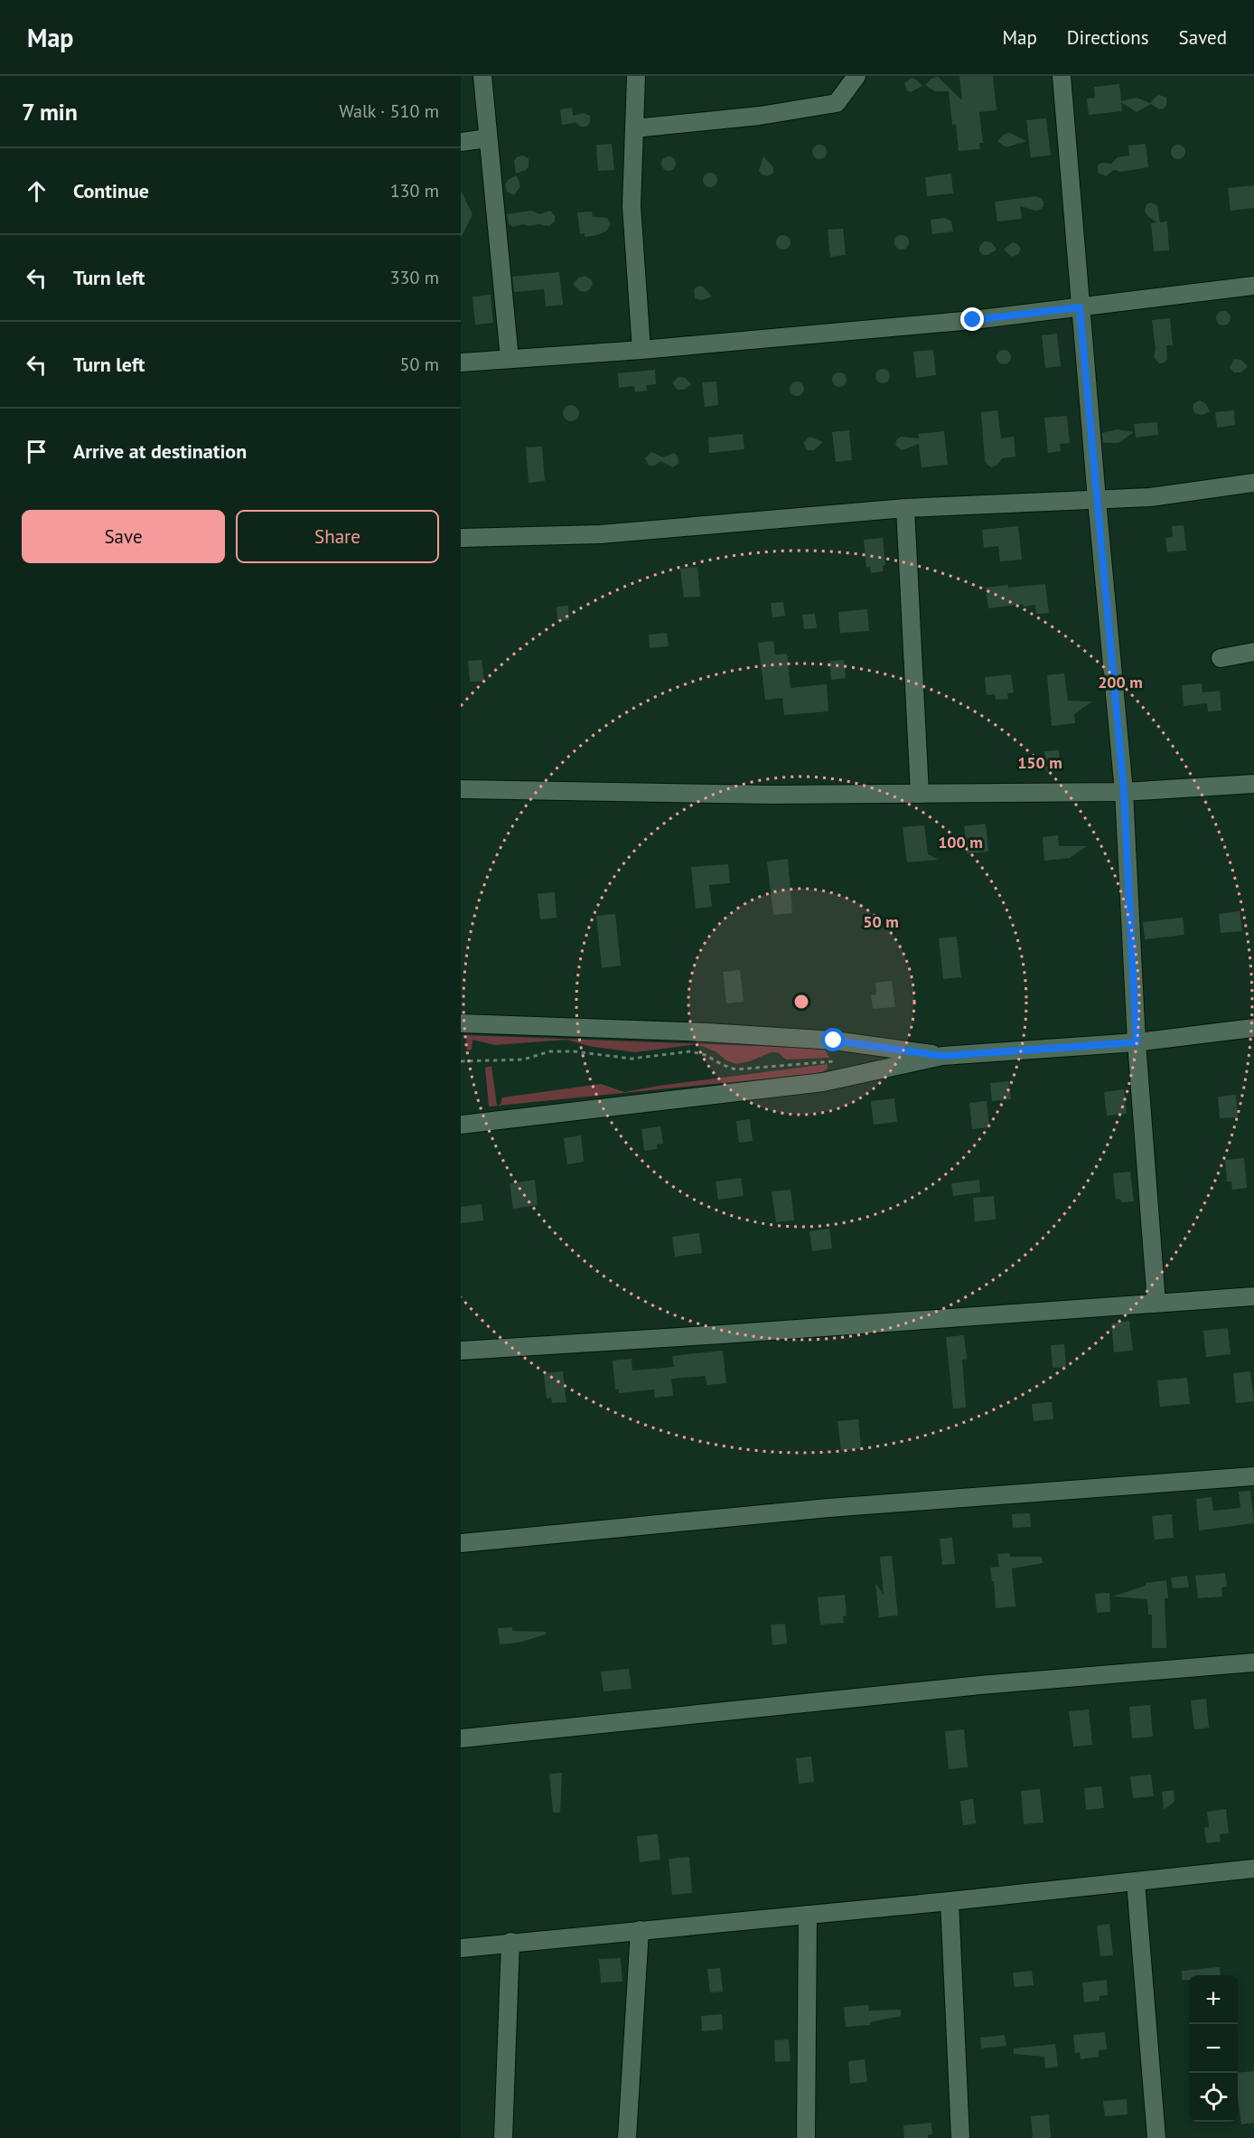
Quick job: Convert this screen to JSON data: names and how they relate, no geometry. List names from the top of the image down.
{
  "page": {
    "header": "Map",
    "nav": ["Map", "Directions", "Saved"],
    "heading": ["7 min", "Walk · 510 m"],
    "list": [
      ["Continue", "130 m"],
      ["Turn left", "330 m"],
      ["Turn left", "50 m"],
      "Arrive at destination"
    ],
    "buttons": ["Save", "Share"],
    "map_buttons": ["+", "−"]
  },
  "rings": [
    "200 m",
    "150 m",
    "100 m",
    "50 m"
  ]
}
